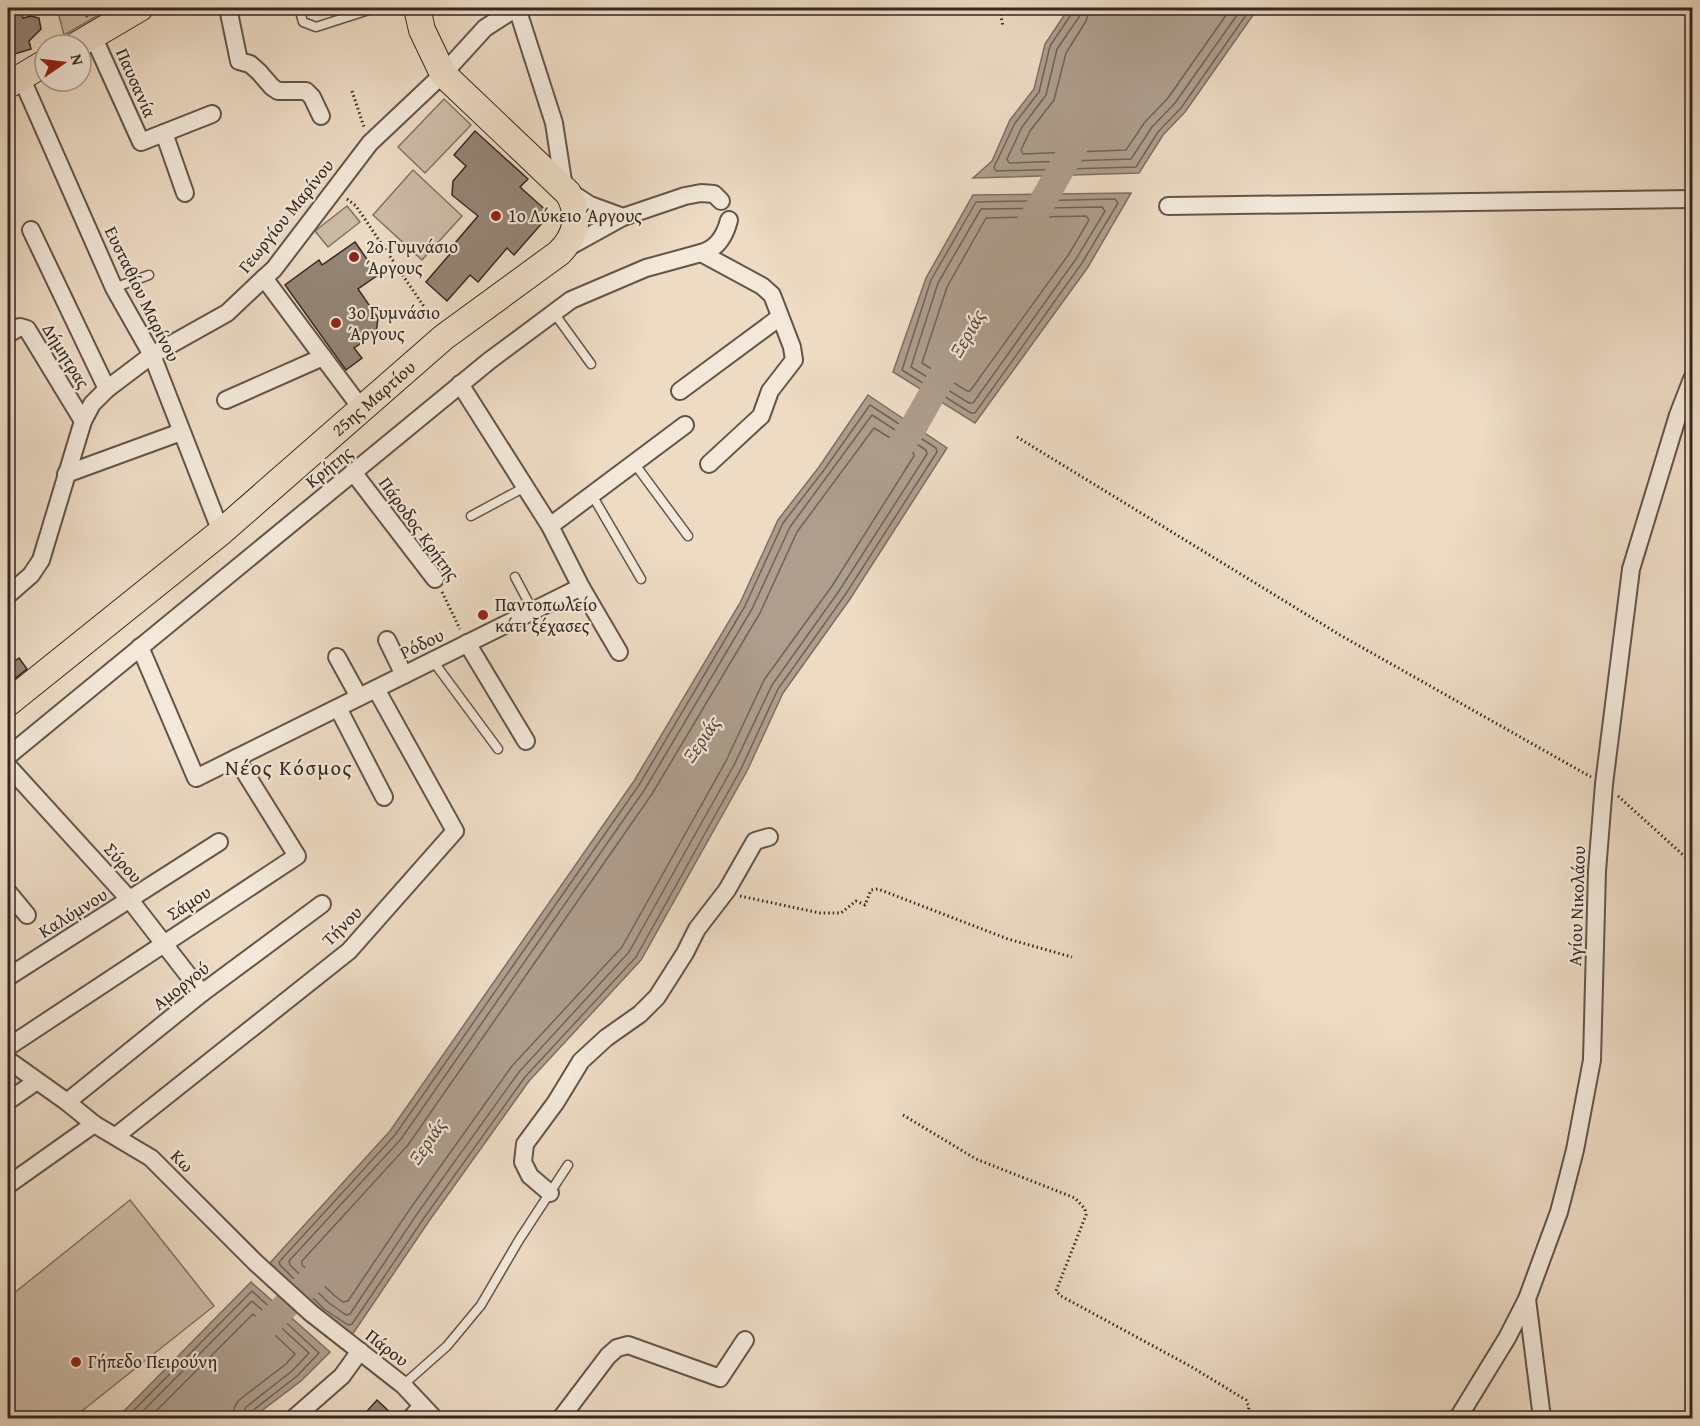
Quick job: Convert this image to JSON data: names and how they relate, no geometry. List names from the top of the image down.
{
  "streets": {
    "main road": ["25ης Μαρτίου"],
    "street": [
      "Παυσανία",
      "Γεωργίου Μαρίνου",
      "Ευσταθίου Μαρίνου",
      "Δήμητρας",
      "Κρήτης",
      "Πάροδος Κρήτης",
      "Ρόδου",
      "Σύρου",
      "Σάμου",
      "Αγίου Νικολάου",
      "Καλύμνου",
      "Τήνου",
      "Αμοργού",
      "Κω",
      "Πάρου"
    ]
  },
  "crossings": [
    ["Γεωργίου Μαρίνου", "Ευσταθίου Μαρίνου"],
    ["Γεωργίου Μαρίνου", "Δήμητρας"],
    ["Γεωργίου Μαρίνου", "25ης Μαρτίου"],
    ["Ευσταθίου Μαρίνου", "25ης Μαρτίου"],
    ["Κρήτης", "Πάροδος Κρήτης"],
    ["Κρήτης", "Ρόδου"],
    ["Πάροδος Κρήτης", "Ρόδου"],
    ["Ρόδου", "Σάμου"],
    ["Ρόδου", "Τήνου"],
    ["Σύρου", "Σάμου"],
    ["Σύρου", "Καλύμνου"],
    ["Σύρου", "Αμοργού"],
    ["Τήνου", "Κω"],
    ["Αμοργού", "Κω"],
    ["Κω", "Πάρου"]
  ],
  "districts": ["Νέος Κόσμος"],
  "water": ["Ξεριάς"],
  "places": [
    "1ο Λύκειο Άργους",
    "2ο Γυμνάσιο Άργους",
    "3ο Γυμνάσιο Άργους",
    "Παντοπωλείο κάτι ξέχασες",
    "Γήπεδο Πειρούνη"
  ],
  "north": "right"
}
